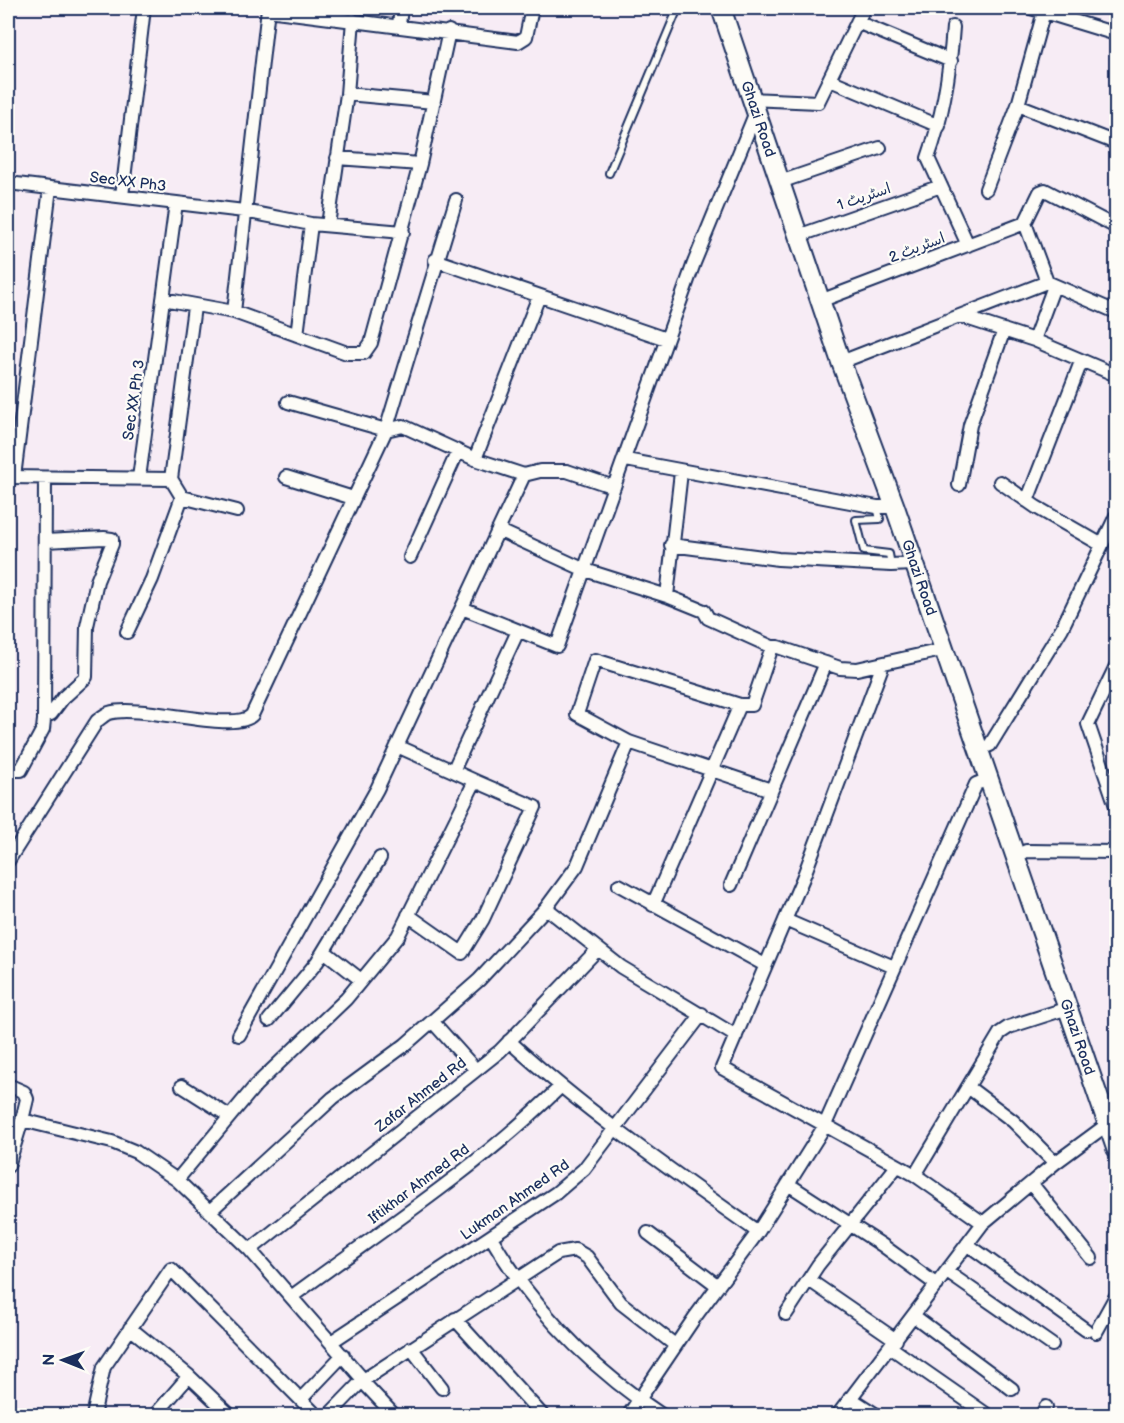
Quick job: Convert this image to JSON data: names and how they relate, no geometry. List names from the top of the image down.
{
  "streets": {
    "main road": ["Ghazi Road"],
    "street": [
      "Sec XX Ph3",
      "اسٹریٹ 1",
      "اسٹریٹ 2",
      "Sec XX Ph 3",
      "Zafar Ahmed Rd",
      "Iftikhar Ahmed Rd",
      "Lukman Ahmed Rd"
    ]
  },
  "crossings": [
    ["Ghazi Road", "اسٹریٹ 1"],
    ["Ghazi Road", "اسٹریٹ 2"],
    ["Sec XX Ph3", "Sec XX Ph 3"]
  ],
  "north": "left"
}
